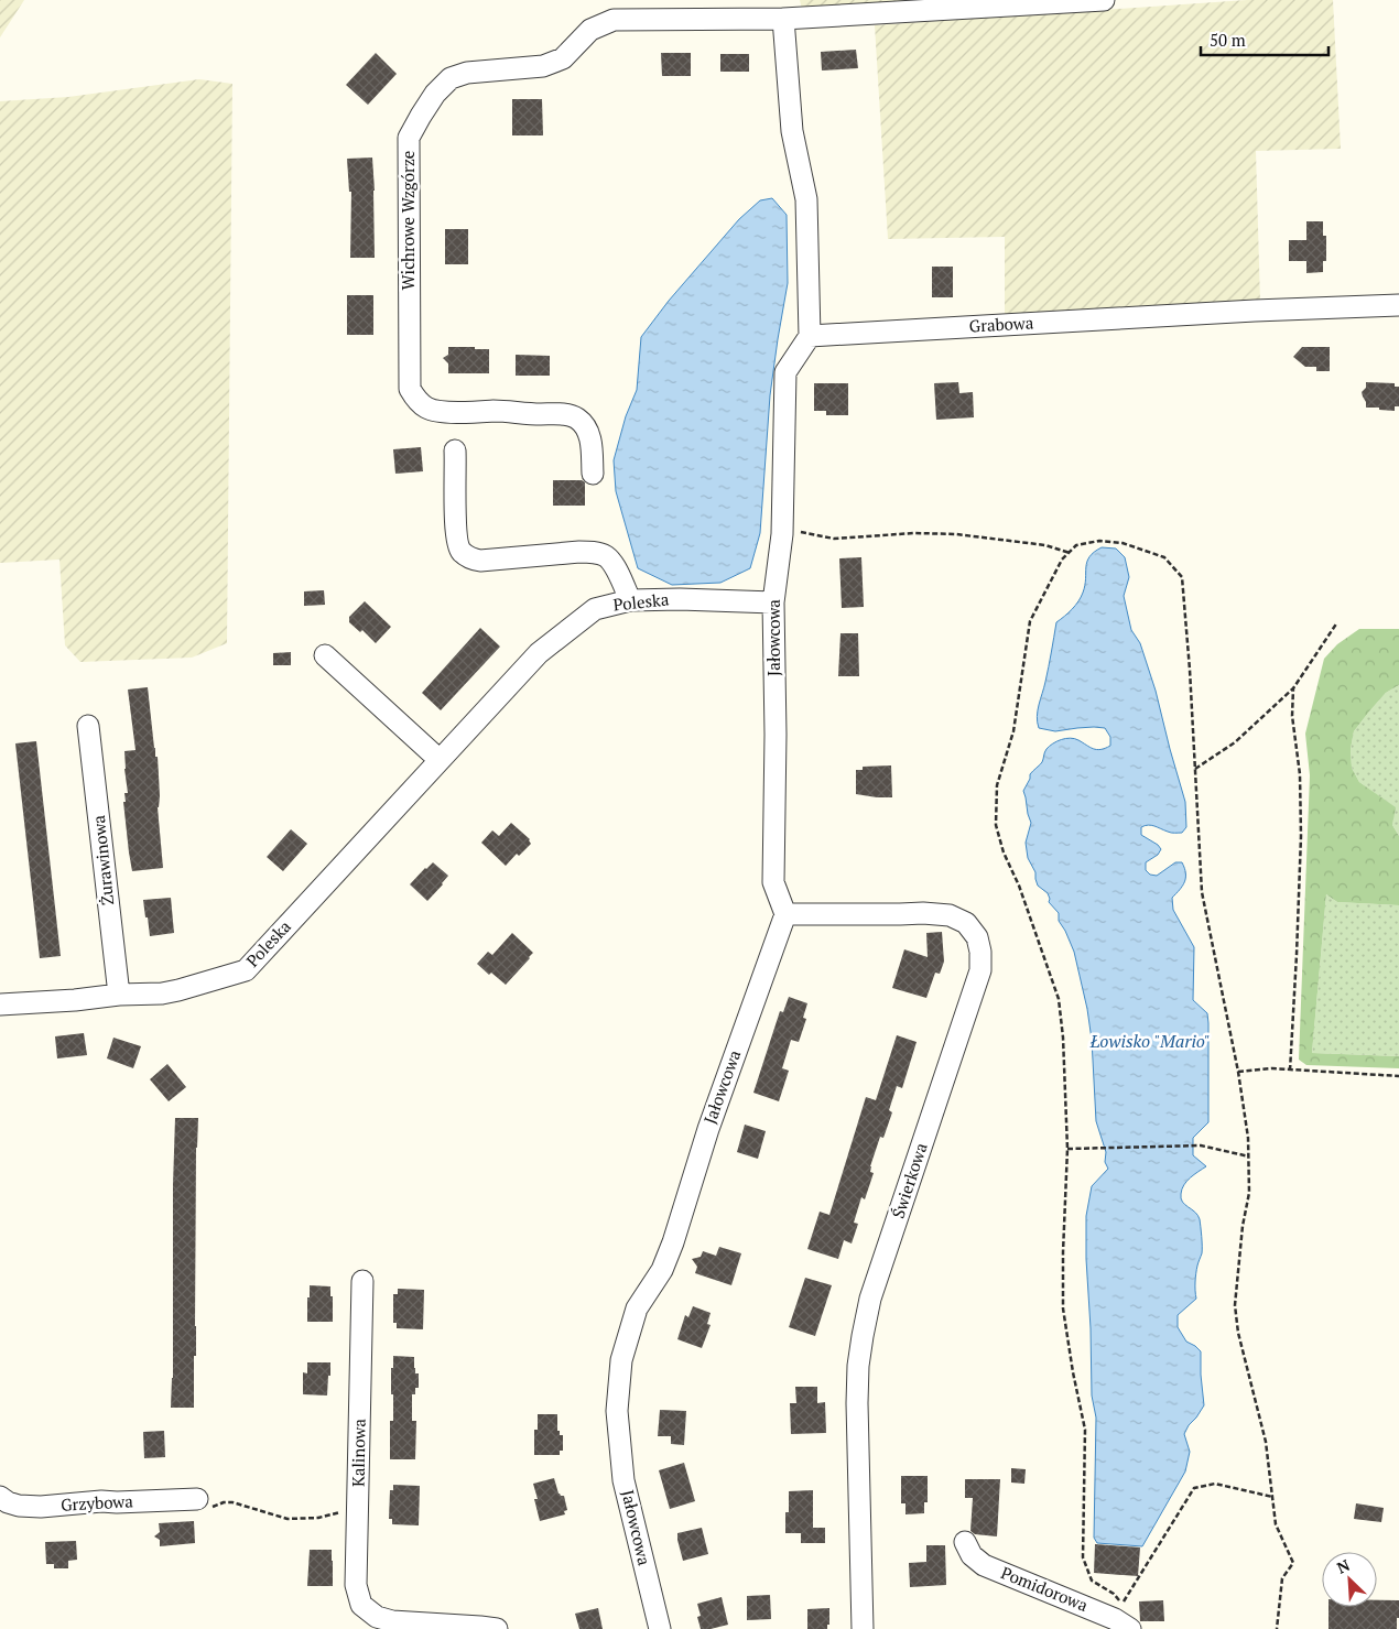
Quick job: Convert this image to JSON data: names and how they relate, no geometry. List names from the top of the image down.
{
  "streets": {
    "street": [
      "Wichrowe Wzgórze",
      "Grabowa",
      "Poleska",
      "Jałowcowa",
      "Żurawinowa",
      "Świerkowa",
      "Kalinowa",
      "Grzybowa",
      "Pomidorowa"
    ]
  },
  "crossings": [
    ["Poleska", "Jałowcowa"],
    ["Poleska", "Żurawinowa"],
    ["Jałowcowa", "Świerkowa"]
  ],
  "water": ["Łowisko \"Mario\""],
  "scale_bar": "50 m",
  "north": "top left"
}
